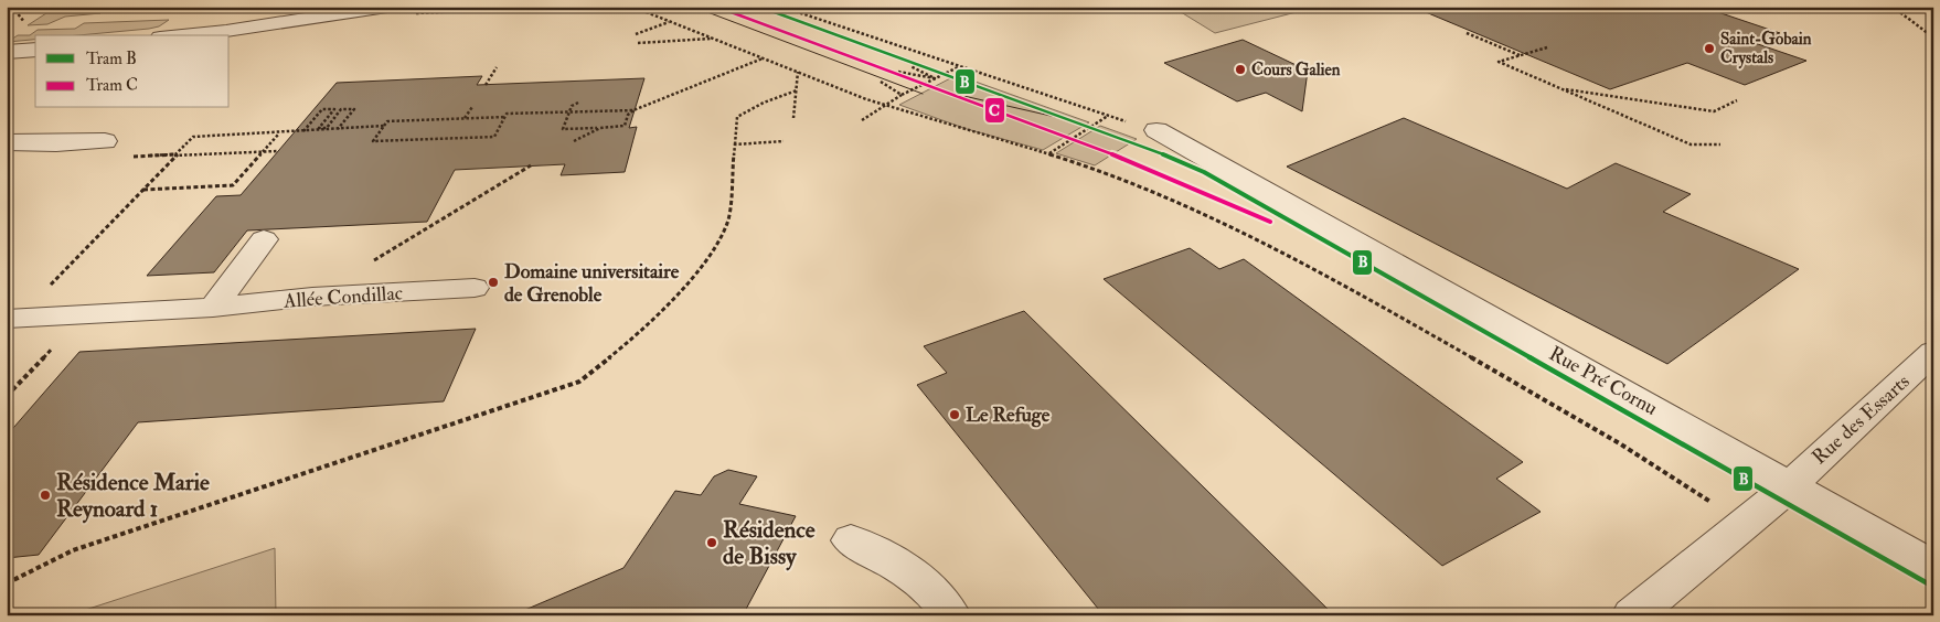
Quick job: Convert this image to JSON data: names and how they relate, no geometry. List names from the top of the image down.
{
  "streets": {
    "street": ["Allée Condillac", "Rue Pré Cornu", "Rue des Essarts"]
  },
  "crossings": [
    ["Rue Pré Cornu", "Rue des Essarts"]
  ],
  "places": [
    "Saint-Gobain Crystals",
    "Cours Galien",
    "Domaine universitaire de Grenoble",
    "Le Refuge",
    "Résidence Marie Reynoard 1",
    "Résidence de Bissy"
  ],
  "lines": ["tram line B", "tram line C"],
  "legend": ["Tram B", "Tram C"]
}
